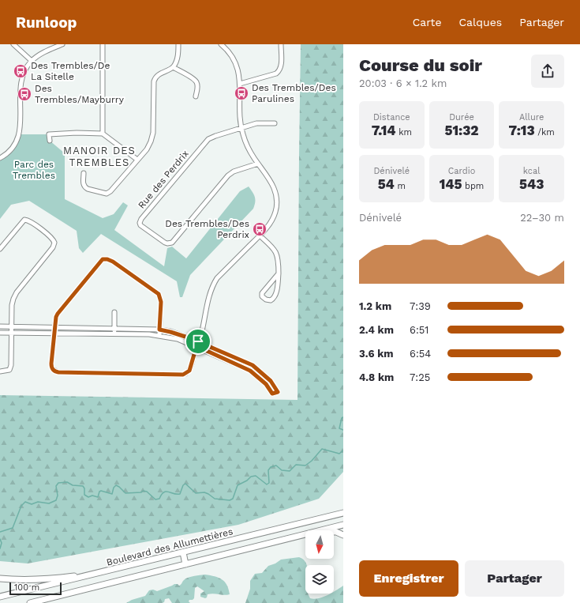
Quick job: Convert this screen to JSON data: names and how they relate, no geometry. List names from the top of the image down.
{
  "streets": {
    "highway": ["Boulevard des Allumettières"],
    "street": ["Rue des Perdrix"]
  },
  "districts": ["MANOIR DES TREMBLES"],
  "parks": ["Parc des Trembles"],
  "places": {
    "bus stop": [
      "Des Trembles/De La Sitelle",
      "Des Trembles/Des Parulines",
      "Des Trembles/Mayburry",
      "Des Trembles/Des Perdrix"
    ]
  },
  "scale_bar": "100 m",
  "north": "bottom",
  "page": {
    "header": "Runloop",
    "nav": ["Carte", "Calques", "Partager"],
    "heading": ["Course du soir", "20:03 · 6 × 1.2 km"],
    "stats": [
      ["Distance", "7.14 km"],
      ["Durée", "51:32"],
      ["Allure", "7:13 /km"],
      ["Dénivelé", "54 m"],
      ["Cardio", "145 bpm"],
      ["kcal", "543"]
    ],
    "chart": ["Dénivelé", "22–30 m"],
    "list": [
      {
        "name": "1.2 km",
        "note": "7:39"
      },
      {
        "name": "2.4 km",
        "note": "6:51"
      },
      {
        "name": "3.6 km",
        "note": "6:54"
      },
      {
        "name": "4.8 km",
        "note": "7:25"
      }
    ],
    "buttons": ["Enregistrer", "Partager"],
    "scale": "100 m"
  }
}
